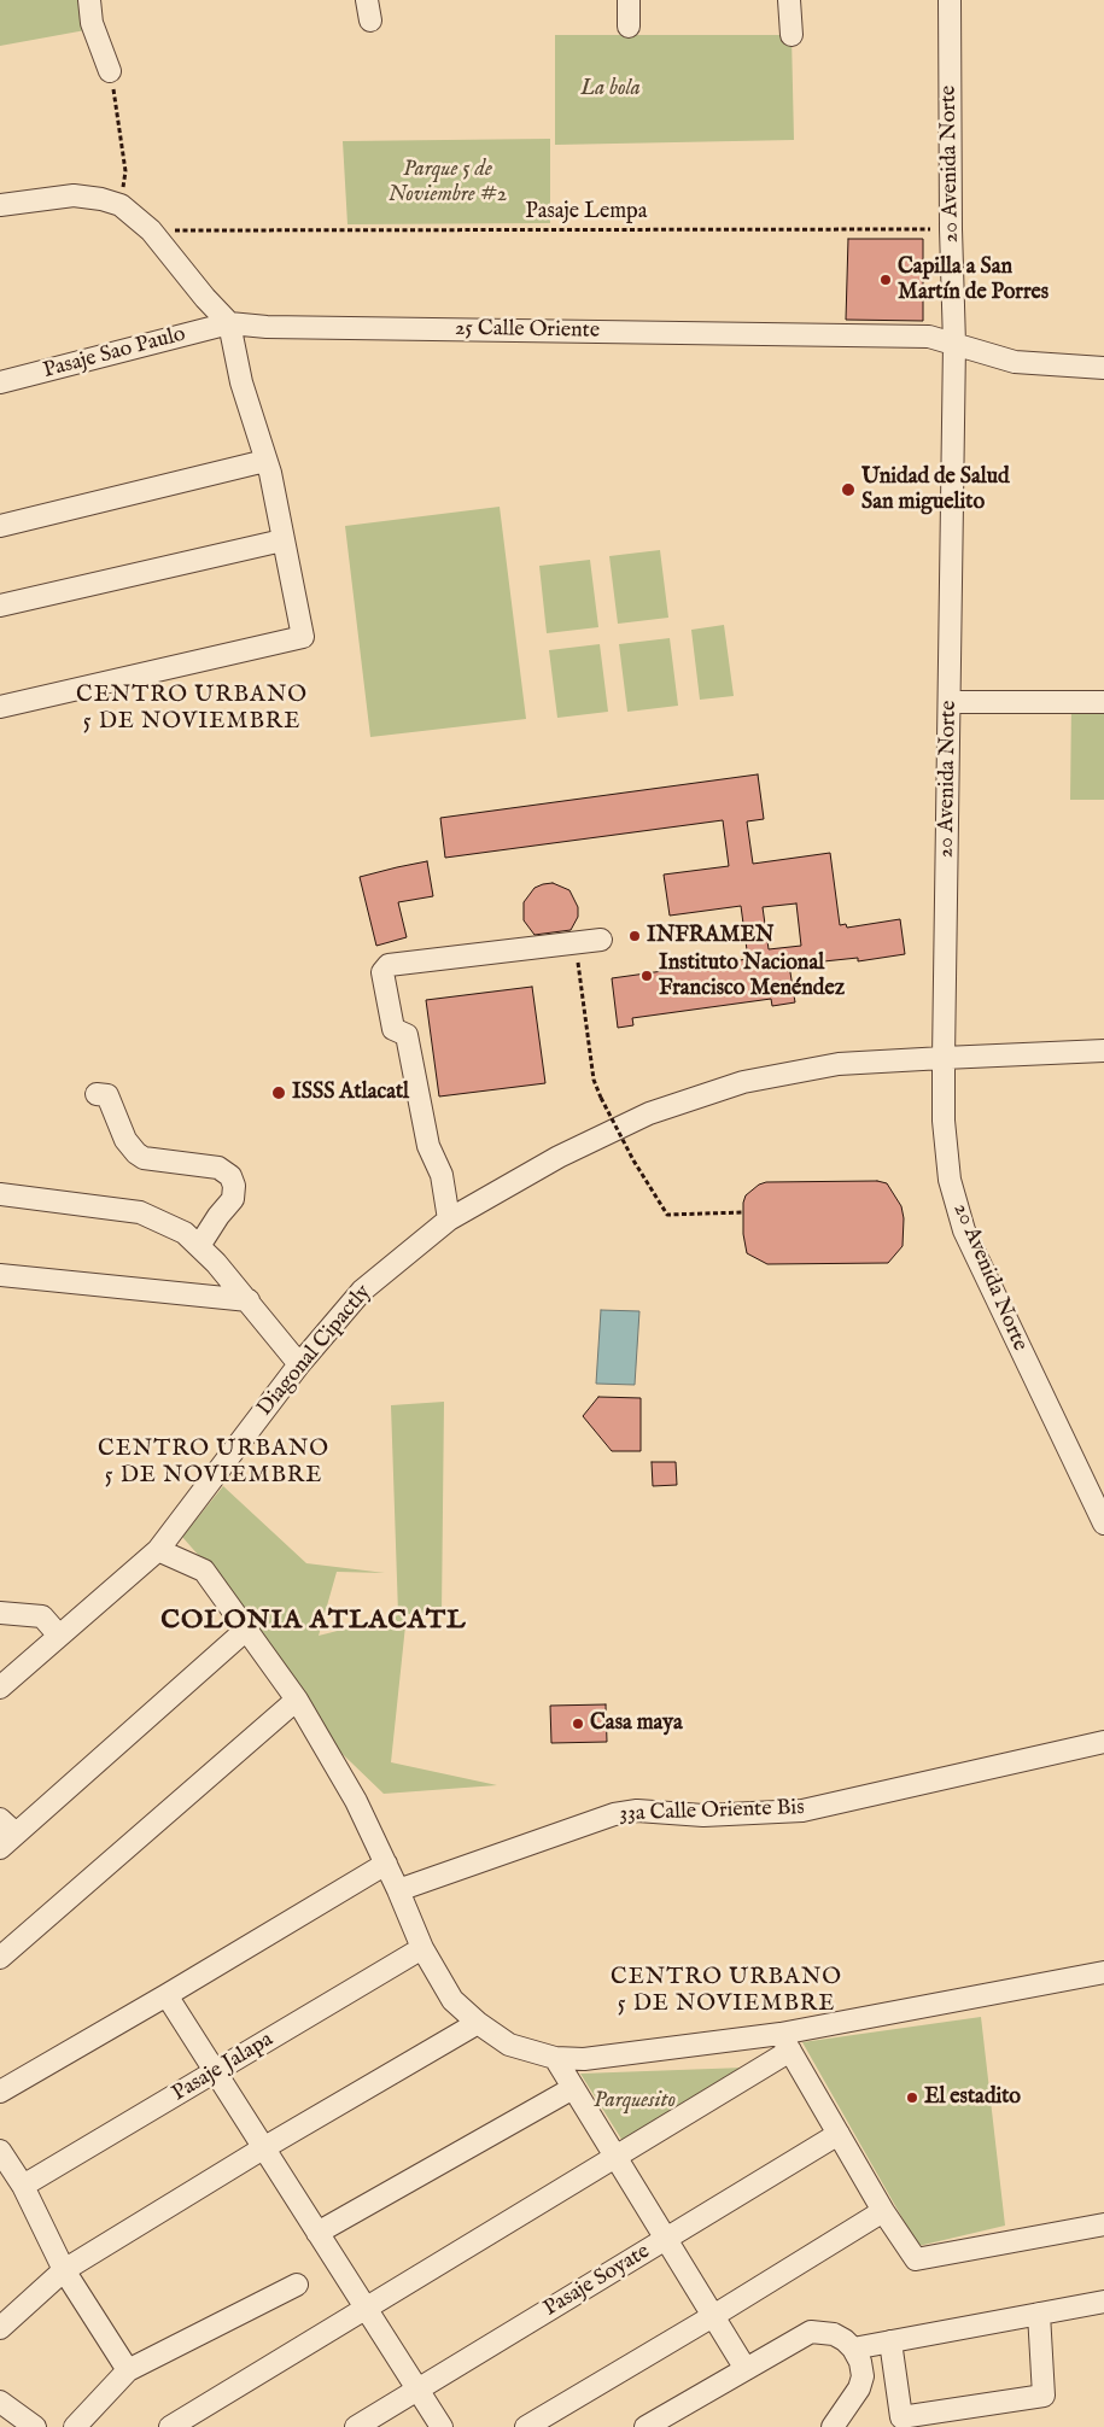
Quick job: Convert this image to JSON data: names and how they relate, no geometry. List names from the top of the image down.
{
  "streets": {
    "street": [
      "20 Avenida Norte",
      "25 Calle Oriente",
      "Pasaje Sao Paulo",
      "Diagonal Cipactly",
      "33a Calle Oriente Bis",
      "Pasaje Jalapa",
      "Pasaje Soyate"
    ],
    "path": ["Pasaje Lempa"]
  },
  "crossings": [
    ["20 Avenida Norte", "Pasaje Lempa"],
    ["20 Avenida Norte", "25 Calle Oriente"],
    ["20 Avenida Norte", "Diagonal Cipactly"],
    ["25 Calle Oriente", "Pasaje Sao Paulo"]
  ],
  "districts": [
    "CENTRO URBANO 5 DE NOVIEMBRE",
    "CENTRO URBANO 5 DE NOVIEMBRE",
    "COLONIA ATLACATL",
    "CENTRO URBANO 5 DE NOVIEMBRE"
  ],
  "parks": ["La bola", "Parque 5 de Noviembre #2", "Parquesito"],
  "places": [
    "Capilla a San Martín de Porres",
    "Unidad de Salud San miguelito",
    "INFRAMEN",
    "Instituto Nacional Francisco Menéndez",
    "ISSS Atlacatl",
    "Casa maya",
    "El estadito"
  ]
}
